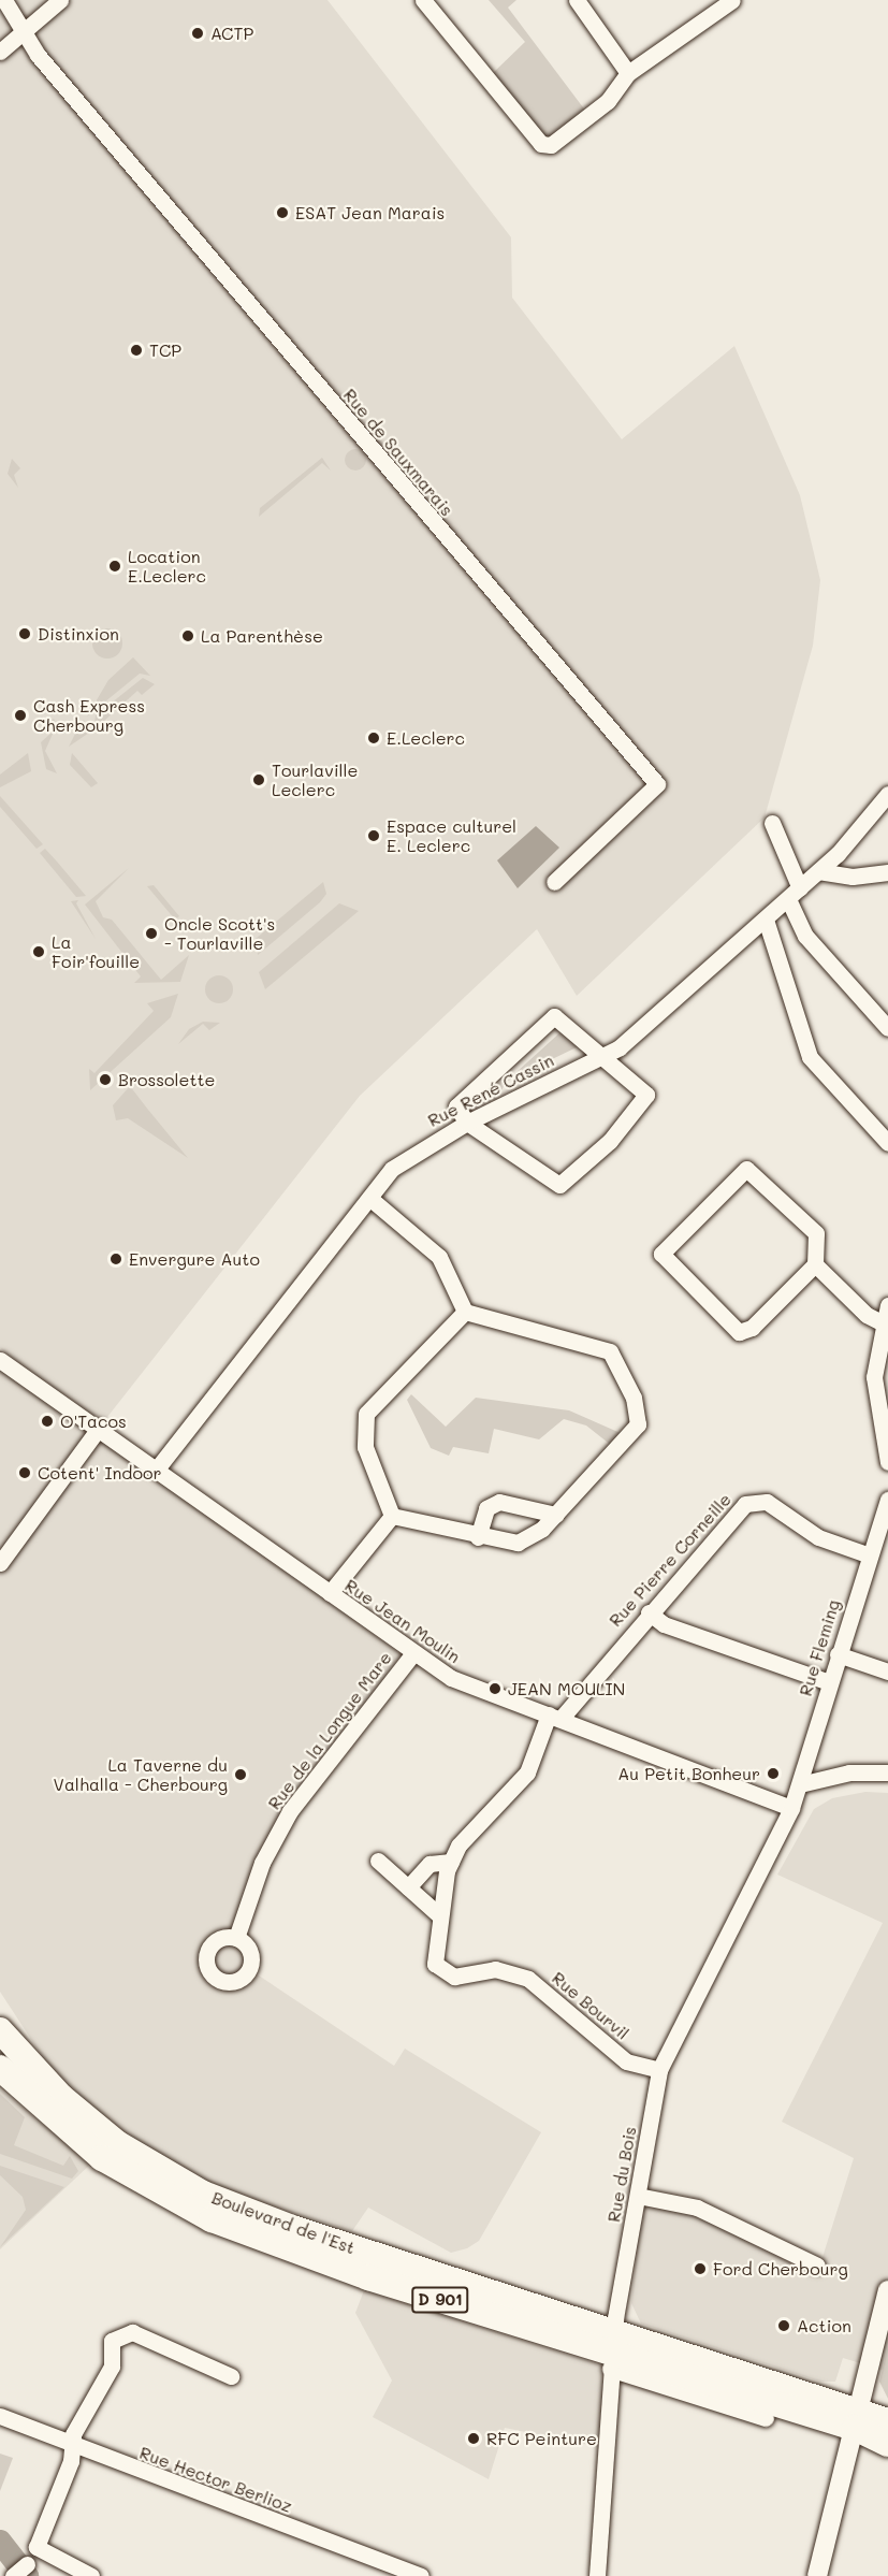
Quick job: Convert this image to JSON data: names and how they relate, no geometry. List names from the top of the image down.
{
  "streets": {
    "main road": ["Boulevard de l'Est", "D 901"],
    "street": [
      "Rue de Sauxmarais",
      "Rue René Cassin",
      "Rue Pierre Corneille",
      "Rue Jean Moulin",
      "Rue Fleming",
      "Rue de la Longue Mare",
      "Rue Bourvil",
      "Rue du Bois",
      "Rue Hector Berlioz"
    ]
  },
  "crossings": [
    ["Rue René Cassin", "Rue Jean Moulin"],
    ["Rue Pierre Corneille", "Rue Jean Moulin"],
    ["Rue Pierre Corneille", "Rue Fleming"],
    ["Rue Pierre Corneille", "Rue Bourvil"],
    ["Rue Jean Moulin", "Rue Fleming"],
    ["Rue Jean Moulin", "Rue de la Longue Mare"],
    ["Rue Jean Moulin", "Rue Bourvil"],
    ["Rue Jean Moulin", "Rue du Bois"],
    ["Rue Fleming", "Rue du Bois"],
    ["Rue Bourvil", "Rue du Bois"],
    ["Rue du Bois", "Boulevard de l'Est"],
    ["Rue du Bois", "D 901"],
    ["Boulevard de l'Est", "D 901"]
  ],
  "places": [
    "ACTP",
    "ESAT Jean Marais",
    "TCP",
    "Location E.Leclerc",
    "Distinxion",
    "La Parenthèse",
    "Cash Express Cherbourg",
    "E.Leclerc",
    "Tourlaville Leclerc",
    "Espace culturel E. Leclerc",
    "Oncle Scott's - Tourlaville",
    "La Foir'fouille",
    "Brossolette",
    "Envergure Auto",
    "O'Tacos",
    "Cotent' Indoor",
    "JEAN MOULIN",
    "Au Petit Bonheur",
    "La Taverne du Valhalla - Cherbourg",
    "Ford Cherbourg",
    "Action",
    "RFC Peinture"
  ]
}
